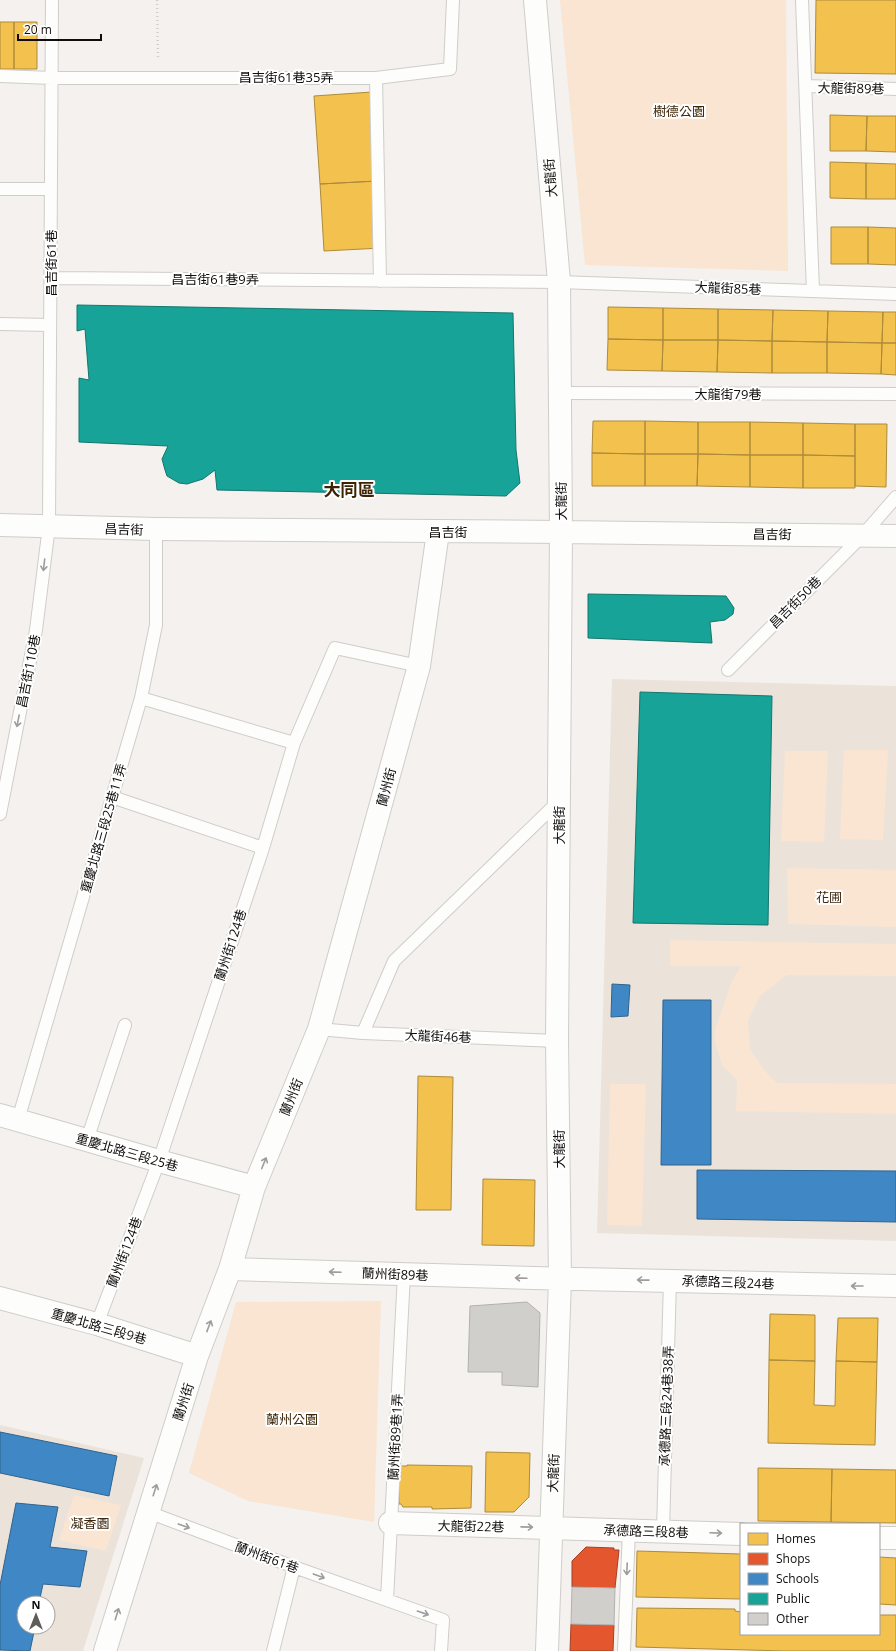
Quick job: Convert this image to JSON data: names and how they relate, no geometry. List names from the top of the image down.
{
  "streets": {
    "street": [
      "大龍街",
      "昌吉街",
      "蘭州街",
      "重慶北路三段25巷",
      "蘭州街89巷",
      "承德路三段24巷",
      "重慶北路三段9巷",
      "大龍街22巷",
      "承德路三段8巷"
    ],
    "lane": [
      "昌吉街61巷35弄",
      "大龍街89巷",
      "昌吉街61巷",
      "昌吉街61巷9弄",
      "大龍街85巷",
      "大龍街79巷",
      "昌吉街50巷",
      "昌吉街110巷",
      "重慶北路三段25巷11弄",
      "蘭州街124巷",
      "大龍街46巷",
      "承德路三段24巷38弄",
      "蘭州街89巷1弄",
      "蘭州街61巷"
    ]
  },
  "crossings": [
    ["昌吉街61巷35弄", "昌吉街61巷"],
    ["大龍街", "昌吉街61巷9弄"],
    ["大龍街", "大龍街85巷"],
    ["大龍街", "大龍街79巷"],
    ["大龍街", "昌吉街"],
    ["大龍街", "大龍街46巷"],
    ["大龍街", "蘭州街89巷"],
    ["大龍街", "承德路三段24巷"],
    ["大龍街", "大龍街22巷"],
    ["大龍街", "承德路三段8巷"],
    ["昌吉街61巷", "昌吉街61巷9弄"],
    ["昌吉街61巷", "昌吉街"],
    ["昌吉街61巷", "昌吉街110巷"],
    ["昌吉街61巷9弄", "大龍街85巷"],
    ["昌吉街", "昌吉街50巷"],
    ["昌吉街", "昌吉街110巷"],
    ["昌吉街", "蘭州街"],
    ["昌吉街", "重慶北路三段25巷11弄"],
    ["蘭州街", "蘭州街124巷"],
    ["蘭州街", "大龍街46巷"],
    ["蘭州街", "重慶北路三段25巷"],
    ["蘭州街", "蘭州街89巷"],
    ["蘭州街", "重慶北路三段9巷"],
    ["蘭州街", "蘭州街61巷"],
    ["重慶北路三段25巷11弄", "重慶北路三段25巷"],
    ["蘭州街124巷", "重慶北路三段25巷"],
    ["蘭州街124巷", "重慶北路三段9巷"],
    ["蘭州街89巷", "承德路三段24巷"],
    ["蘭州街89巷", "蘭州街89巷1弄"],
    ["承德路三段24巷", "承德路三段24巷38弄"],
    ["承德路三段24巷38弄", "承德路三段8巷"],
    ["蘭州街89巷1弄", "大龍街22巷"],
    ["蘭州街89巷1弄", "蘭州街61巷"],
    ["大龍街22巷", "承德路三段8巷"]
  ],
  "one_way": [
    "昌吉街110巷",
    "蘭州街",
    "蘭州街89巷",
    "承德路三段24巷",
    "大龍街22巷",
    "承德路三段8巷",
    "蘭州街61巷"
  ],
  "districts": ["大同區"],
  "parks": [
    "樹德公園",
    "花圃",
    "蘭州公園",
    "凝香園"
  ],
  "legend": [
    "Homes",
    "Shops",
    "Schools",
    "Public",
    "Other"
  ],
  "scale_bar": "20 m",
  "north": "top"
}
